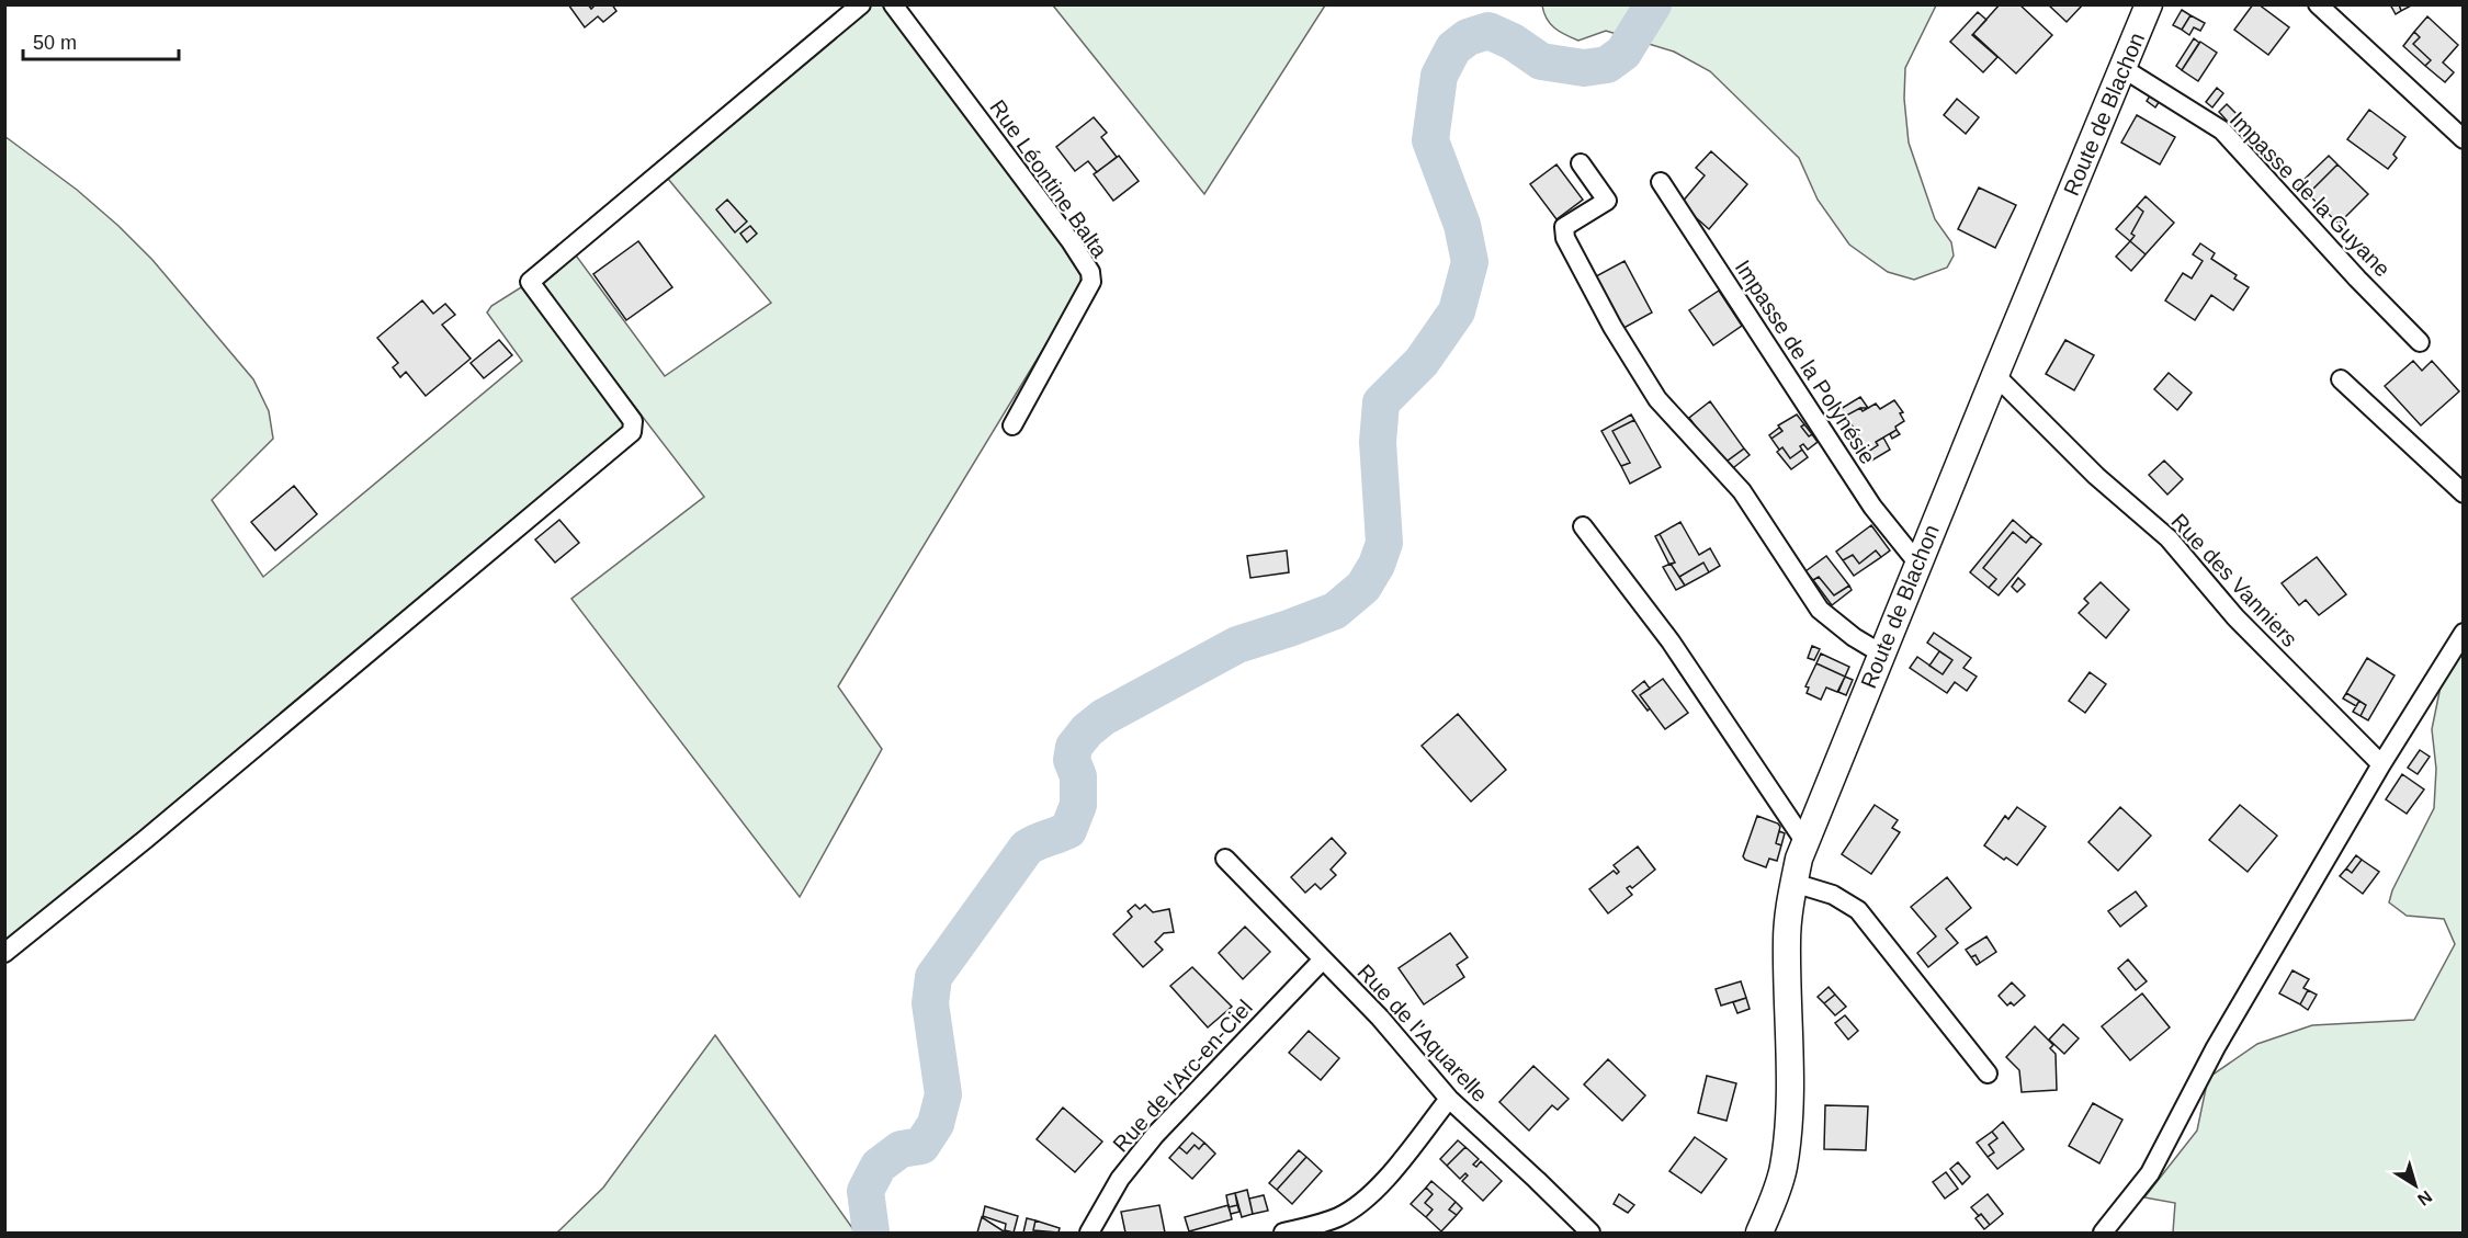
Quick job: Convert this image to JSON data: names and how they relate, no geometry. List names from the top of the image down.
{
  "streets": {
    "street": [
      "Route de Blachon",
      "Rue Léontine Balta",
      "Impasse de la Guyane",
      "Impasse de la Polynésie",
      "Rue des Vanniers",
      "Rue de l'Aquarelle",
      "Rue de l'Arc-en-Ciel"
    ]
  },
  "crossings": [
    ["Route de Blachon", "Impasse de la Guyane"],
    ["Route de Blachon", "Impasse de la Polynésie"],
    ["Route de Blachon", "Rue des Vanniers"],
    ["Rue de l'Aquarelle", "Rue de l'Arc-en-Ciel"]
  ],
  "scale_bar": "50 m",
  "north": "bottom right"
}
